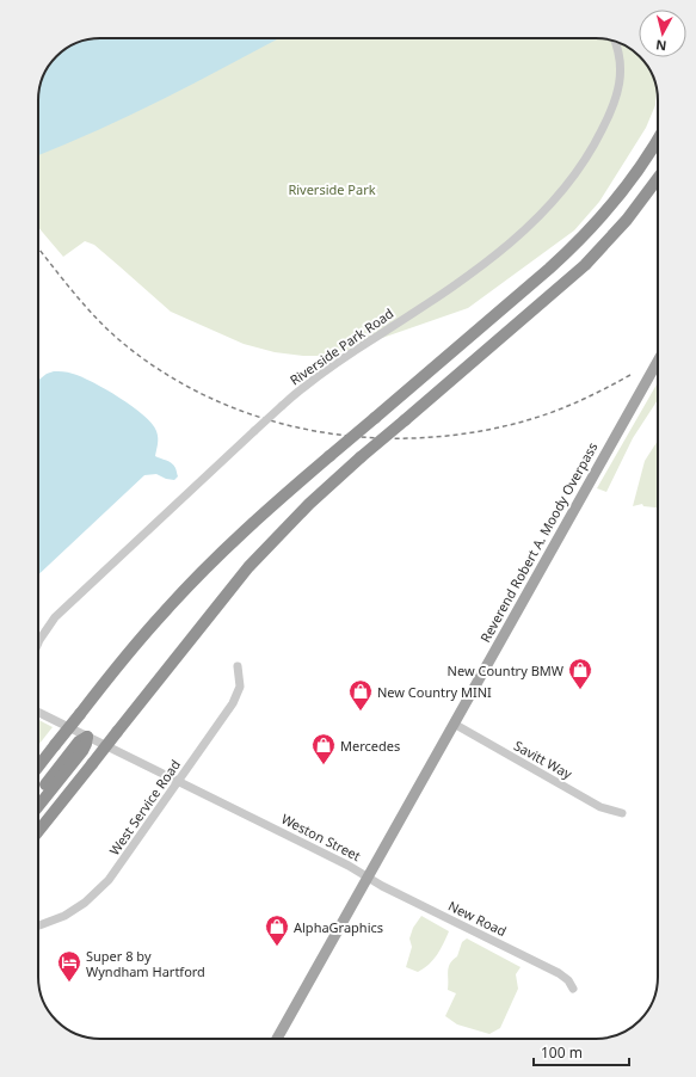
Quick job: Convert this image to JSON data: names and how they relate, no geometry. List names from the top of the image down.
{
  "streets": {
    "main road": ["Reverend Robert A. Moody Overpass", "Weston Street"],
    "street": [
      "Riverside Park Road",
      "Savitt Way",
      "West Service Road",
      "New Road"
    ]
  },
  "crossings": [
    ["Reverend Robert A. Moody Overpass", "Savitt Way"],
    ["Reverend Robert A. Moody Overpass", "Weston Street"],
    ["Reverend Robert A. Moody Overpass", "New Road"],
    ["West Service Road", "Weston Street"],
    ["Weston Street", "New Road"]
  ],
  "parks": ["Riverside Park"],
  "places": {
    "shop": [
      "New Country BMW",
      "New Country MINI",
      "Mercedes",
      "AlphaGraphics"
    ],
    "hotel": ["Super 8 by Wyndham Hartford"]
  },
  "scale_bar": "100 m",
  "north": "bottom"
}
